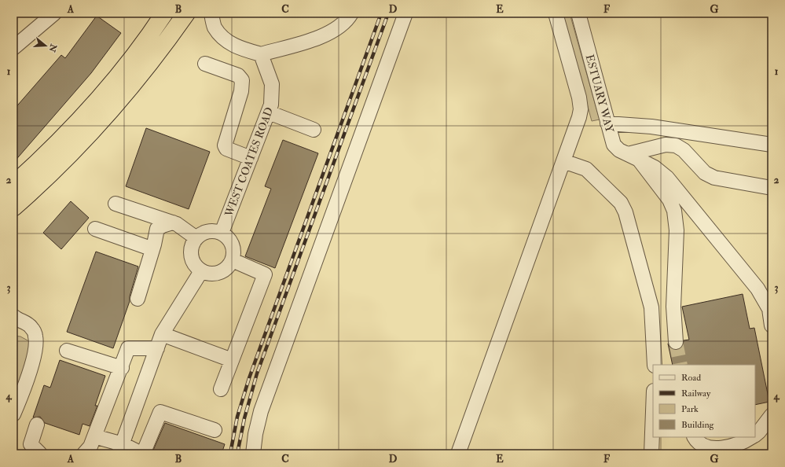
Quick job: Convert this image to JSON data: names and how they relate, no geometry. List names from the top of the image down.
{
  "streets": {
    "street": ["ESTUARY WAY", "WEST COATES ROAD"]
  },
  "legend": [
    "Road",
    "Railway",
    "Park",
    "Building"
  ],
  "north": "right",
  "grid": {
    "columns": [
      "A",
      "B",
      "C",
      "D",
      "E",
      "F",
      "G"
    ],
    "rows": [
      "1",
      "2",
      "3",
      "4"
    ]
  }
}
